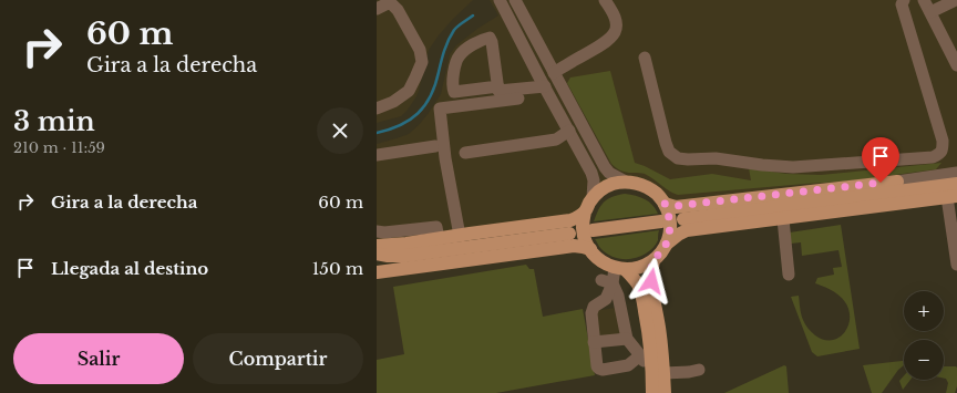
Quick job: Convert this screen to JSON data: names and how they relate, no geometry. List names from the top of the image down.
{
  "page": {
    "turn": ["60 m", "Gira a la derecha"],
    "heading": ["3 min", "210 m · 11:59"],
    "list": [
      {
        "name": "Gira a la derecha",
        "value": "60 m"
      },
      {
        "name": "Llegada al destino",
        "value": "150 m"
      }
    ],
    "map_buttons": ["+", "−"],
    "buttons": ["Salir", "Compartir"]
  }
}
